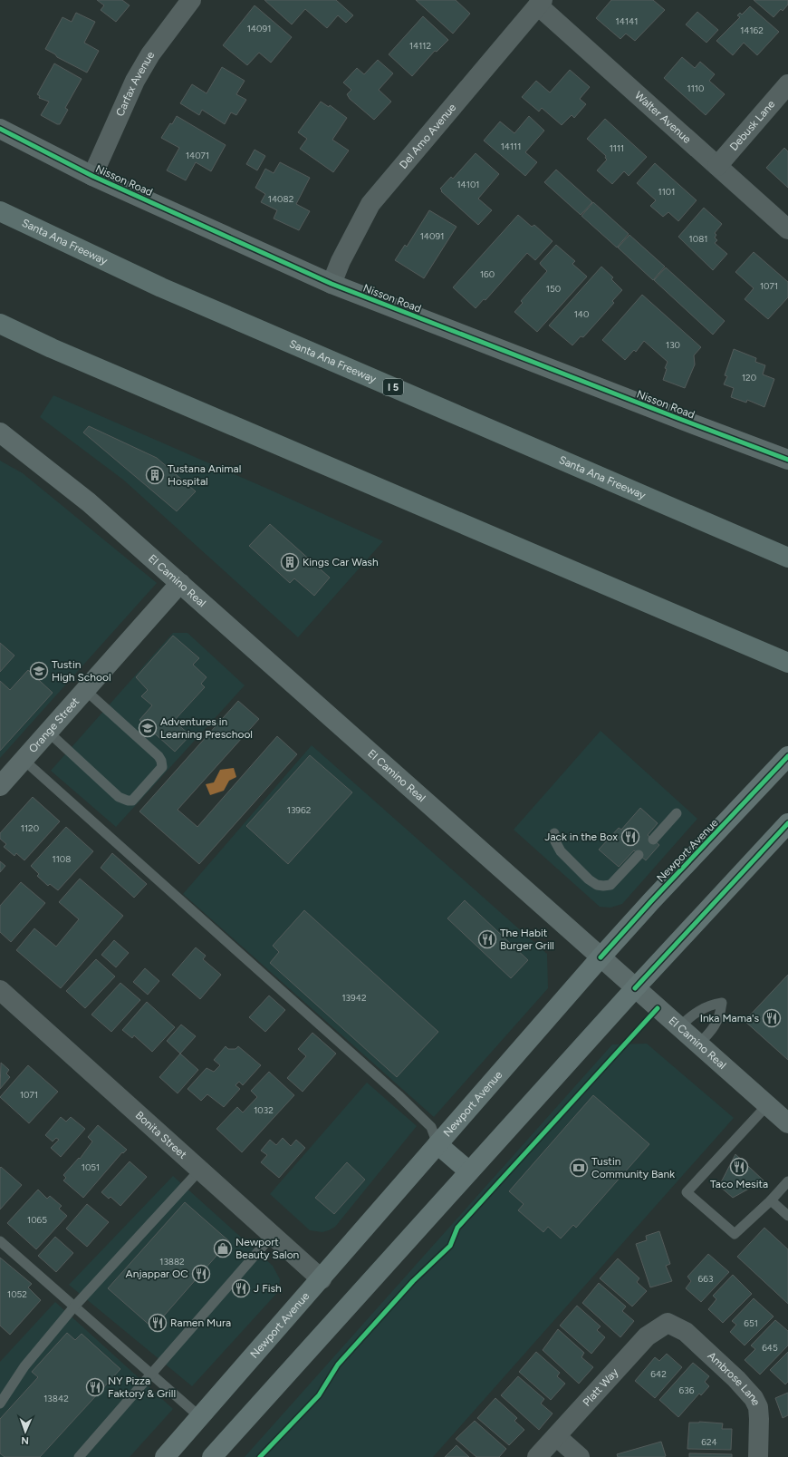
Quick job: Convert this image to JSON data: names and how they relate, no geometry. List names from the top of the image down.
{
  "streets": {
    "highway": ["Santa Ana Freeway", "I 5"],
    "main road": ["Newport Avenue"],
    "street": [
      "Carfax Avenue",
      "Walter Avenue",
      "Debusk Lane",
      "Del Amo Avenue",
      "Nisson Road",
      "El Camino Real",
      "Orange Street",
      "Bonita Street",
      "Ambrose Lane",
      "Platt Way"
    ]
  },
  "crossings": [
    ["Carfax Avenue", "Nisson Road"],
    ["Walter Avenue", "Debusk Lane"],
    ["Walter Avenue", "Del Amo Avenue"],
    ["Del Amo Avenue", "Nisson Road"],
    ["El Camino Real", "Orange Street"],
    ["El Camino Real", "Newport Avenue"],
    ["Newport Avenue", "Bonita Street"],
    ["Ambrose Lane", "Platt Way"]
  ],
  "places": {
    "building": ["Tustana Animal Hospital", "Kings Car Wash"],
    "school or university": ["Tustin High School", "Adventures in Learning Preschool"],
    "restaurant": [
      "Jack in the Box",
      "The Habit Burger Grill",
      "Inka Mama's",
      "Taco Mesita",
      "Anjappar OC",
      "J Fish",
      "Ramen Mura",
      "NY Pizza Faktory & Grill"
    ],
    "bank": ["Tustin Community Bank"],
    "shop": ["Newport Beauty Salon"]
  },
  "house_numbers": [
    "14141",
    "14091",
    "14162",
    "14112",
    "1110",
    "14111",
    "1111",
    "14071",
    "14101",
    "1101",
    "14082",
    "14091",
    "1081",
    "160",
    "1071",
    "150",
    "140",
    "130",
    "120",
    "13962",
    "1120",
    "1108",
    "13942",
    "1071",
    "1032",
    "1051",
    "1065",
    "13882",
    "663",
    "1052",
    "651",
    "645",
    "642",
    "636",
    "13842",
    "624"
  ],
  "north": "bottom"
}
